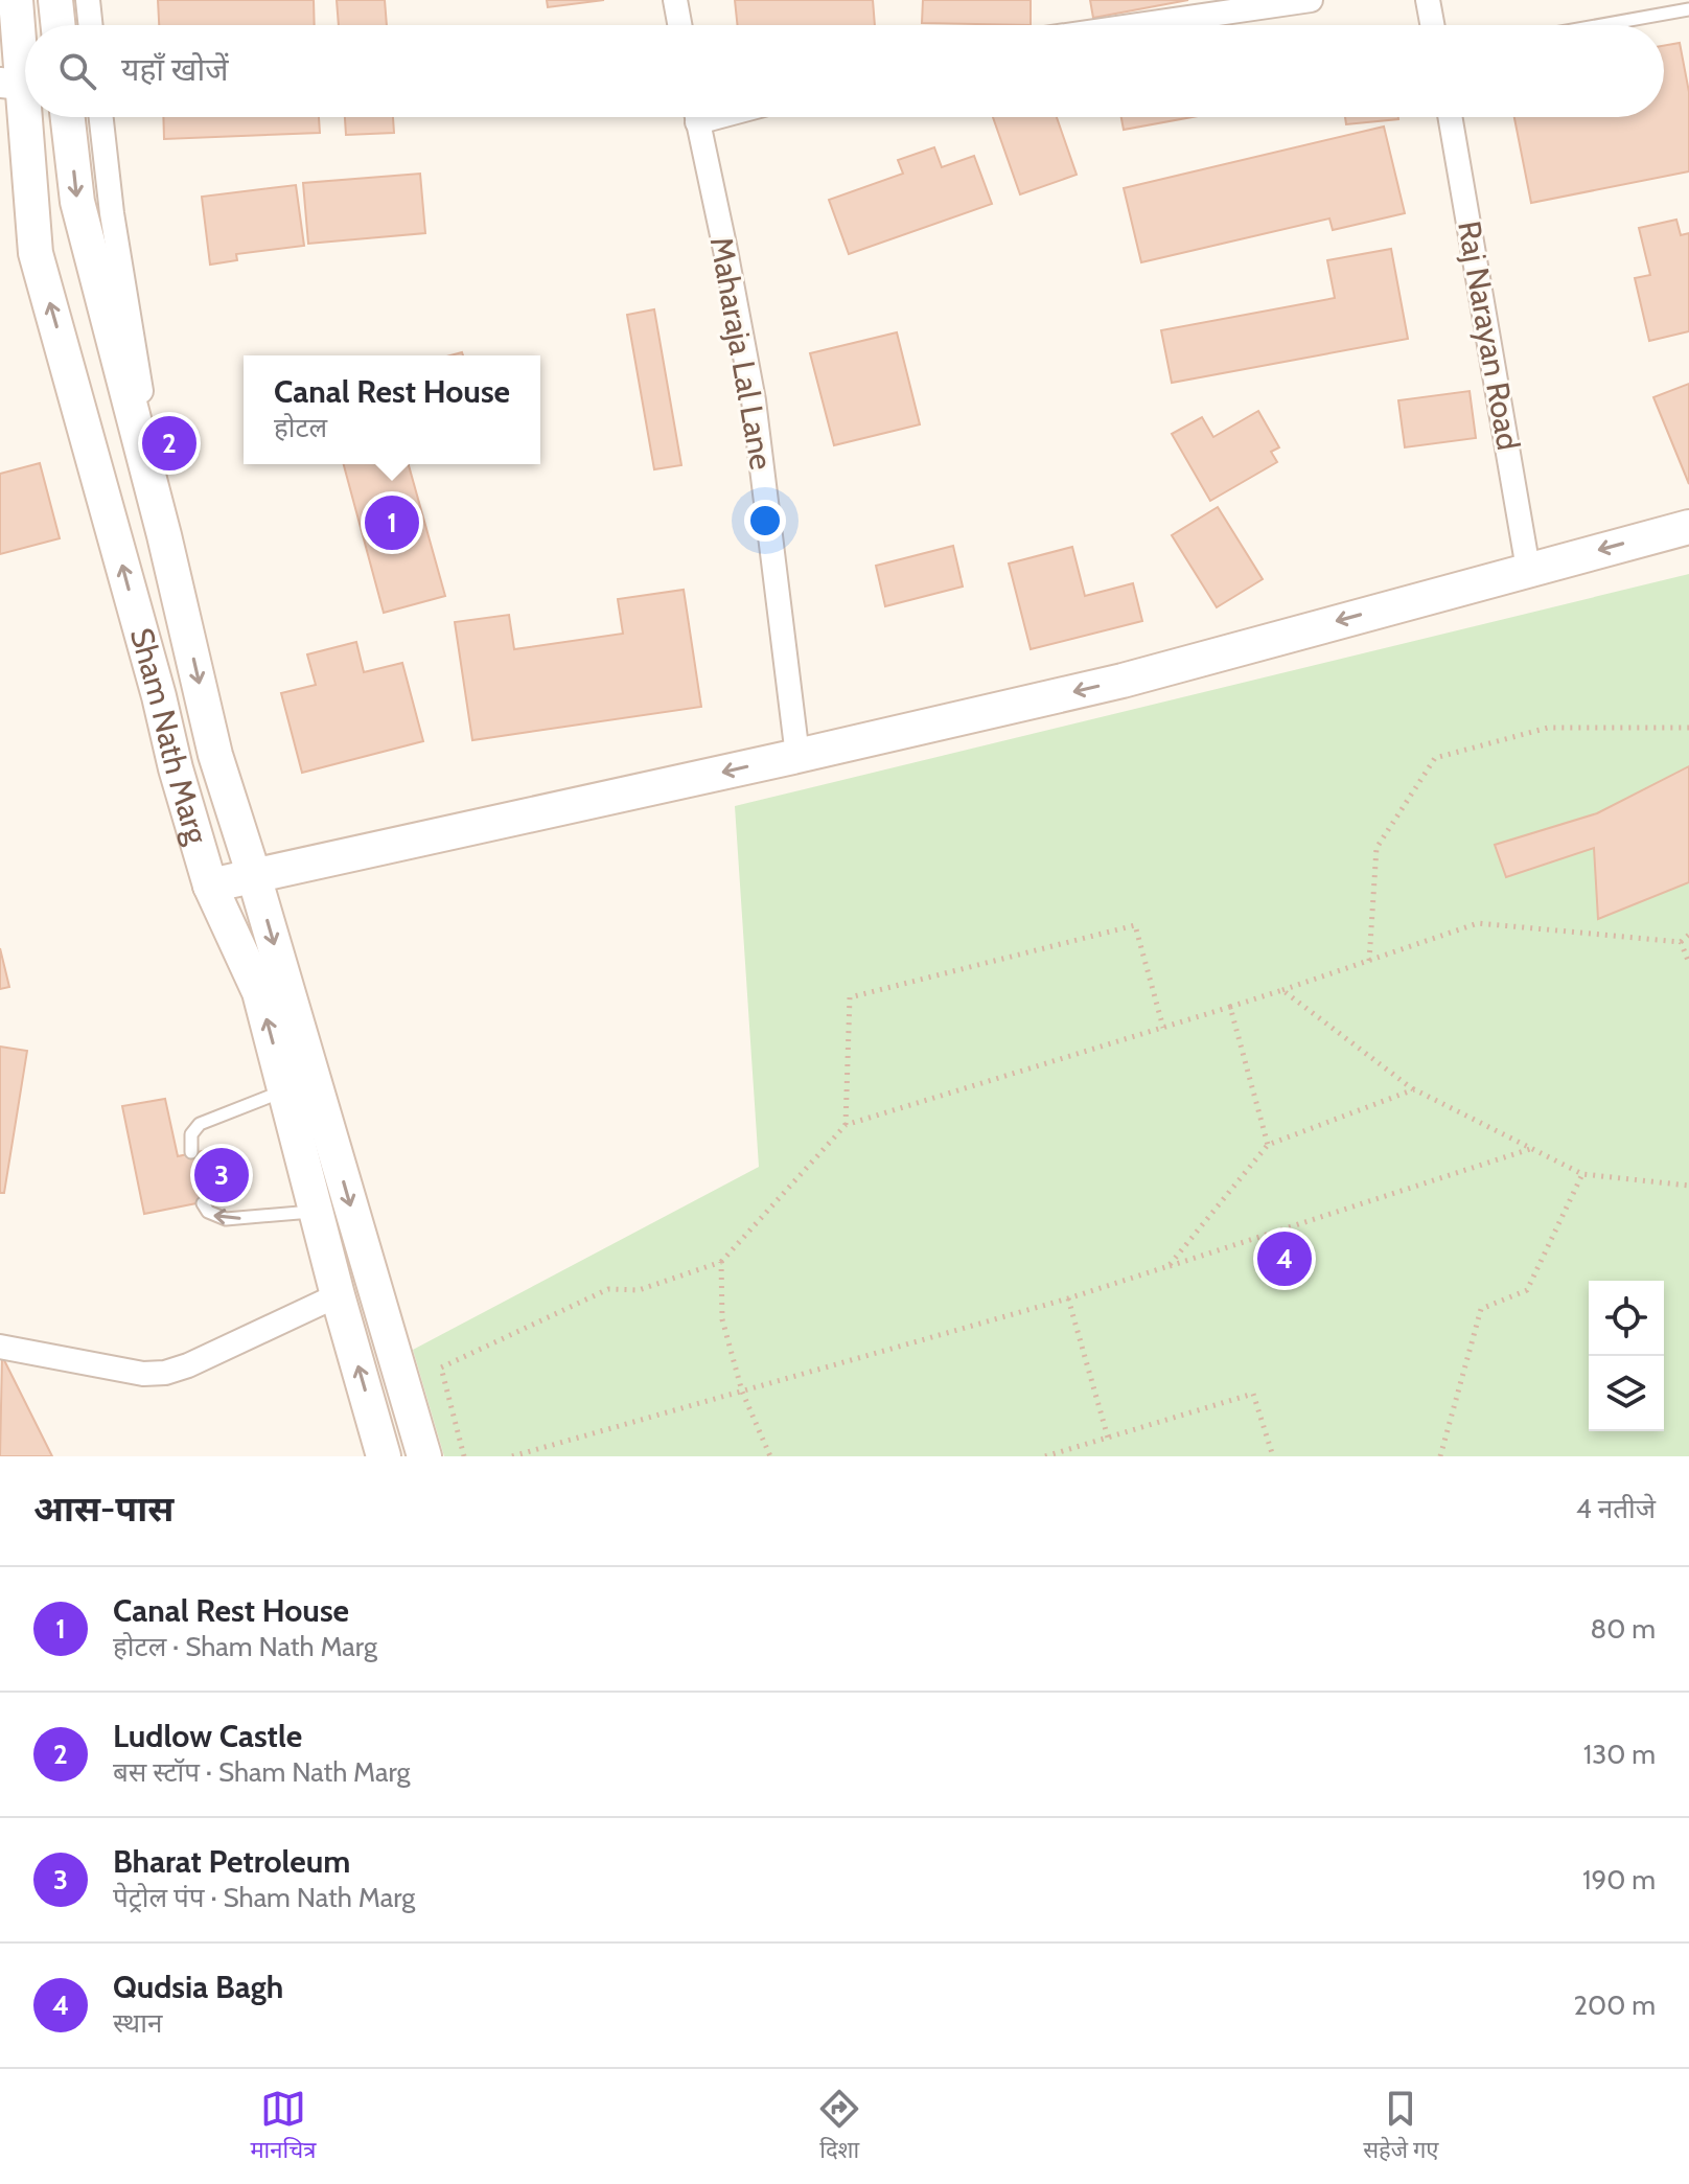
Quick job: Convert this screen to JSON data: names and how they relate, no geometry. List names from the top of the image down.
{
  "streets": {
    "main road": ["Sham Nath Marg"],
    "street": ["Raj Narayan Road", "Maharaja Lal Lane"]
  },
  "page": {
    "search": "यहाँ खोजें",
    "popup": ["Canal Rest House", "होटल"],
    "pins": [
      "2",
      "1",
      "3",
      "4"
    ],
    "heading": ["आस-पास", "4 नतीजे"],
    "list": [
      {
        "mark": "1",
        "name": "Canal Rest House",
        "note": "होटल · Sham Nath Marg",
        "value": "80 m"
      },
      {
        "mark": "2",
        "name": "Ludlow Castle",
        "note": "बस स्टॉप · Sham Nath Marg",
        "value": "130 m"
      },
      {
        "mark": "3",
        "name": "Bharat Petroleum",
        "note": "पेट्रोल पंप · Sham Nath Marg",
        "value": "190 m"
      },
      {
        "mark": "4",
        "name": "Qudsia Bagh",
        "note": "स्थान",
        "value": "200 m"
      }
    ],
    "nav": ["मानचित्र", "दिशा", "सहेजे गए"]
  }
}
